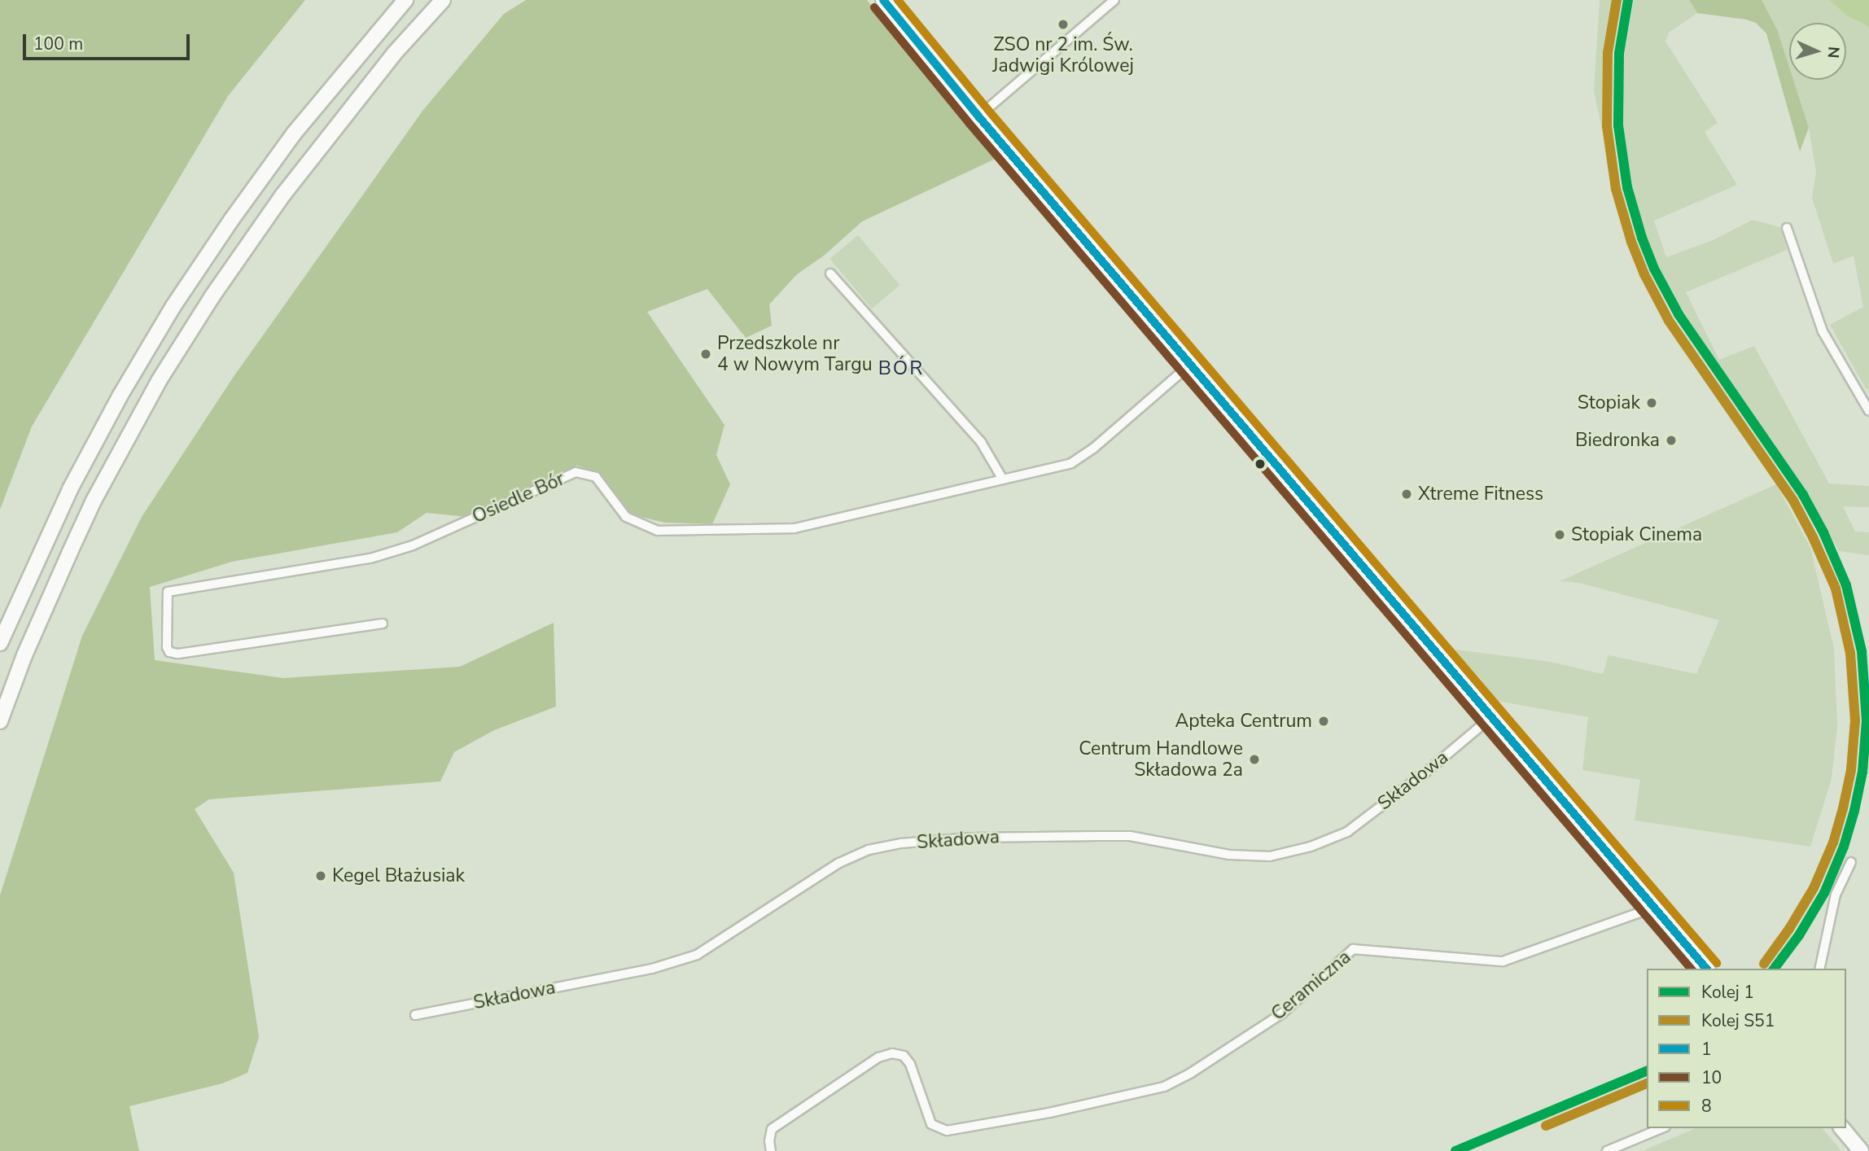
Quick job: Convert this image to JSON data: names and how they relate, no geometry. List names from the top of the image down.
{
  "streets": {
    "street": ["Osiedle Bór", "Składowa", "Ceramiczna"]
  },
  "districts": ["BÓR"],
  "places": [
    "ZSO nr 2 im. Św. Jadwigi Królowej",
    "Przedszkole nr 4 w Nowym Targu",
    "Stopiak",
    "Biedronka",
    "Xtreme Fitness",
    "Stopiak Cinema",
    "Apteka Centrum",
    "Centrum Handlowe Składowa 2a",
    "Kegel Błażusiak"
  ],
  "lines": [
    "rail line 1",
    "rail line S51",
    "transit line 1",
    "transit line 8",
    "transit line 10"
  ],
  "legend": [
    "Kolej 1",
    "Kolej S51",
    "1",
    "10",
    "8"
  ],
  "scale_bar": "100 m",
  "north": "right"
}
